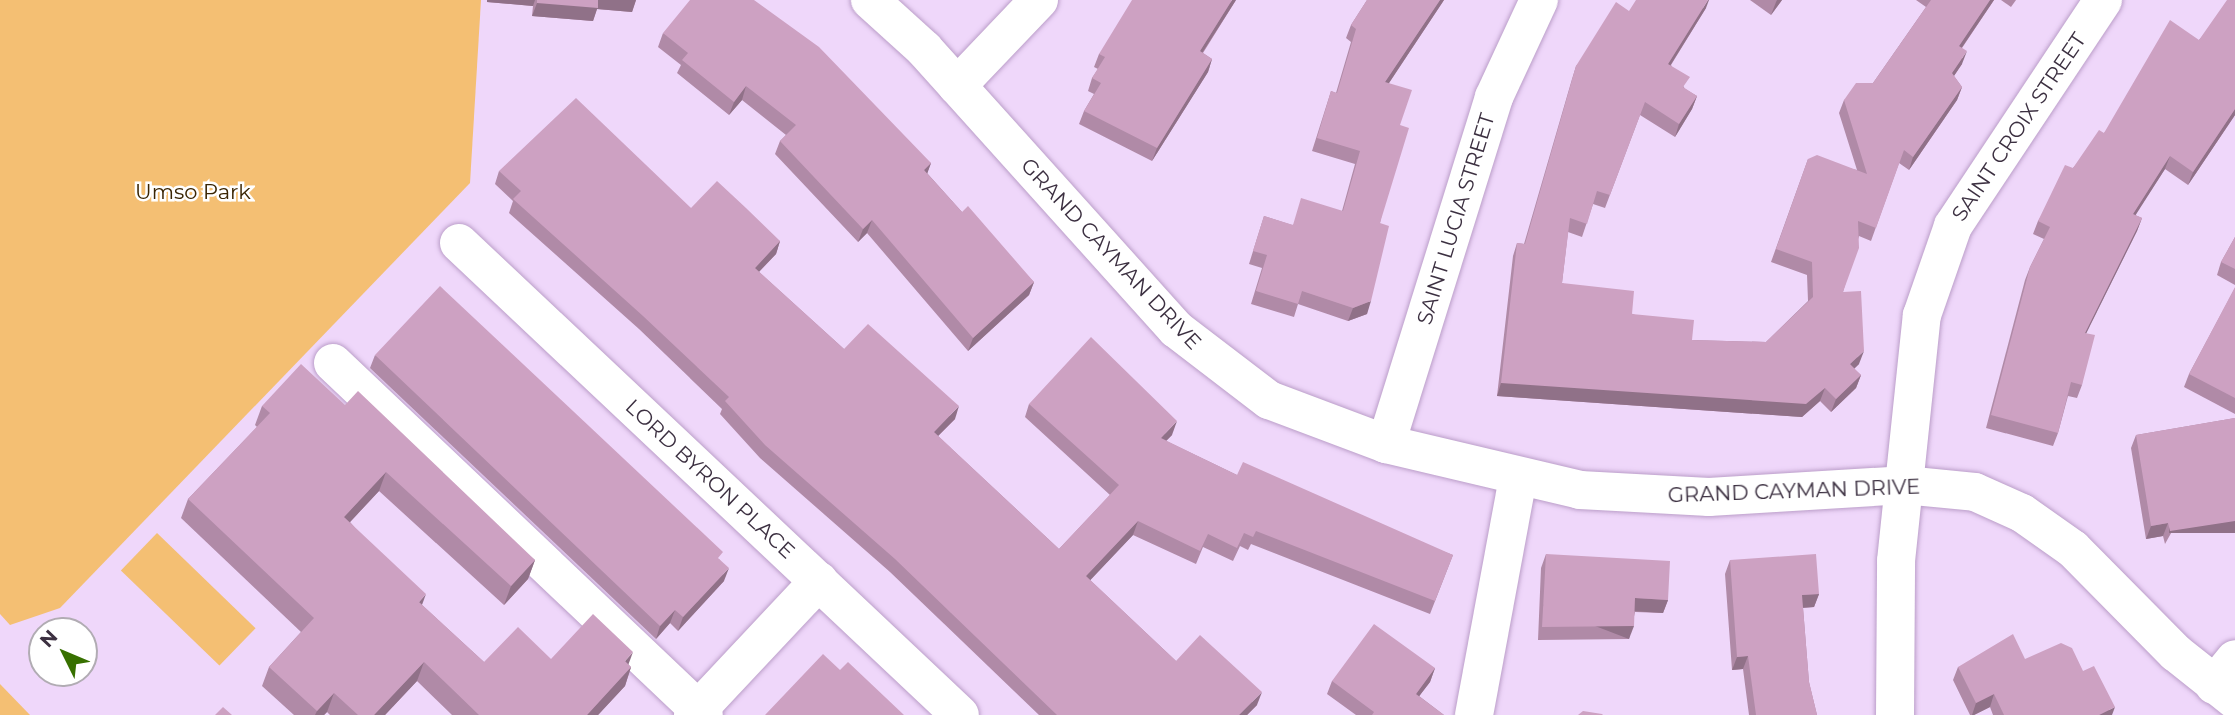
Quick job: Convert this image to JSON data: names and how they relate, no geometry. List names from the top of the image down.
{
  "streets": {
    "street": [
      "SAINT CROIX STREET",
      "SAINT LUCIA STREET",
      "GRAND CAYMAN DRIVE",
      "LORD BYRON PLACE"
    ]
  },
  "crossings": [
    ["SAINT CROIX STREET", "GRAND CAYMAN DRIVE"],
    ["SAINT LUCIA STREET", "GRAND CAYMAN DRIVE"]
  ],
  "parks": ["Umso Park"],
  "north": "top left"
}
